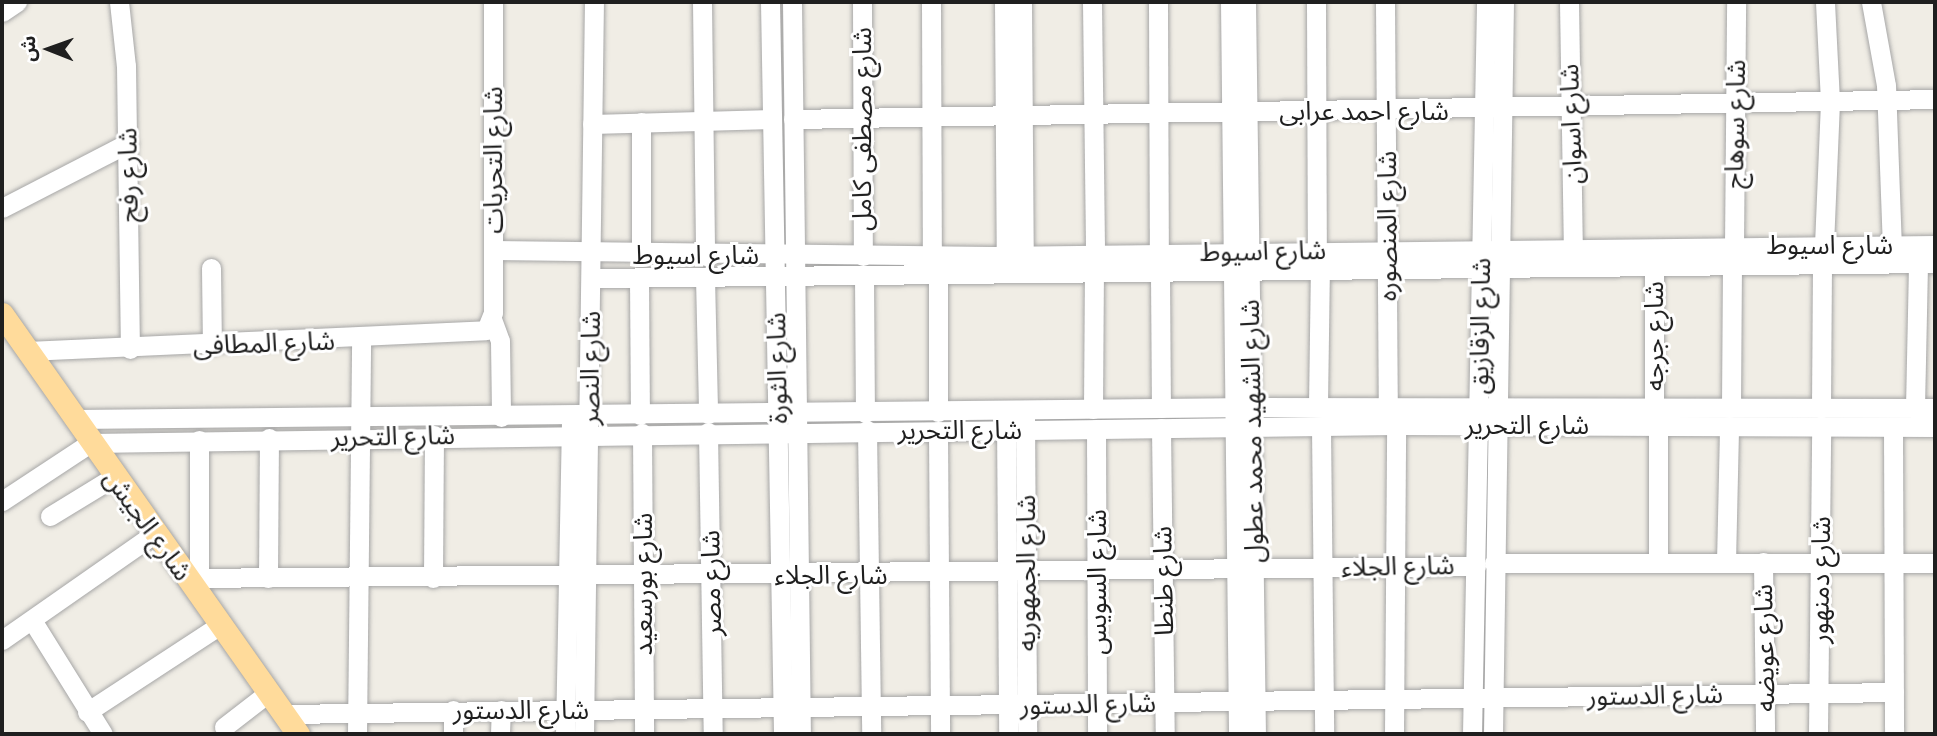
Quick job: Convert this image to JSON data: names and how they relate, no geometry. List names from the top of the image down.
{
  "streets": {
    "main road": ["شارع الجيش"],
    "street": [
      "شارع احمد عرابى",
      "شارع اسوان",
      "شارع سوهاج",
      "شارع مصطفى كامل",
      "شارع التحريات",
      "شارع رفح",
      "شارع المنصوره",
      "شارع اسيوط",
      "شارع الزقازيق",
      "شارع جرجه",
      "شارع المطافى",
      "شارع النصر",
      "شارع الثورة",
      "شارع التحرير",
      "شارع الشهيد محمد عطول",
      "شارع الجلاء",
      "شارع الجمهوريه",
      "شارع دمنهور",
      "شارع طنطا",
      "شارع السويس",
      "شارع مصر",
      "شارع بورسعيد",
      "شارع عويضه",
      "شارع الدستور"
    ]
  },
  "crossings": [
    ["شارع احمد عرابى", "شارع اسوان"],
    ["شارع احمد عرابى", "شارع سوهاج"],
    ["شارع احمد عرابى", "شارع مصطفى كامل"],
    ["شارع احمد عرابى", "شارع المنصوره"],
    ["شارع احمد عرابى", "شارع الزقازيق"],
    ["شارع احمد عرابى", "شارع الثورة"],
    ["شارع احمد عرابى", "شارع الشهيد محمد عطول"],
    ["شارع احمد عرابى", "شارع دمنهور"],
    ["شارع اسوان", "شارع اسيوط"],
    ["شارع سوهاج", "شارع اسيوط"],
    ["شارع سوهاج", "شارع التحرير"],
    ["شارع سوهاج", "شارع الجلاء"],
    ["شارع مصطفى كامل", "شارع اسيوط"],
    ["شارع التحريات", "شارع اسيوط"],
    ["شارع التحريات", "شارع المطافى"],
    ["شارع التحريات", "شارع التحرير"],
    ["شارع رفح", "شارع المطافى"],
    ["شارع المنصوره", "شارع اسيوط"],
    ["شارع المنصوره", "شارع التحرير"],
    ["شارع المنصوره", "شارع الجلاء"],
    ["شارع المنصوره", "شارع الدستور"],
    ["شارع اسيوط", "شارع الزقازيق"],
    ["شارع اسيوط", "شارع جرجه"],
    ["شارع اسيوط", "شارع النصر"],
    ["شارع اسيوط", "شارع الثورة"],
    ["شارع اسيوط", "شارع الشهيد محمد عطول"],
    ["شارع اسيوط", "شارع دمنهور"],
    ["شارع اسيوط", "شارع مصر"],
    ["شارع اسيوط", "شارع بورسعيد"],
    ["شارع الزقازيق", "شارع التحرير"],
    ["شارع الزقازيق", "شارع الجلاء"],
    ["شارع الزقازيق", "شارع الدستور"],
    ["شارع جرجه", "شارع التحرير"],
    ["شارع جرجه", "شارع الجلاء"],
    ["شارع المطافى", "شارع الجيش"],
    ["شارع النصر", "شارع التحرير"],
    ["شارع النصر", "شارع الجلاء"],
    ["شارع النصر", "شارع الدستور"],
    ["شارع الثورة", "شارع التحرير"],
    ["شارع الثورة", "شارع الجلاء"],
    ["شارع الثورة", "شارع الدستور"],
    ["شارع التحرير", "شارع الشهيد محمد عطول"],
    ["شارع التحرير", "شارع الجيش"],
    ["شارع التحرير", "شارع الجمهوريه"],
    ["شارع التحرير", "شارع دمنهور"],
    ["شارع التحرير", "شارع طنطا"],
    ["شارع التحرير", "شارع السويس"],
    ["شارع التحرير", "شارع مصر"],
    ["شارع التحرير", "شارع بورسعيد"],
    ["شارع الشهيد محمد عطول", "شارع الجلاء"],
    ["شارع الشهيد محمد عطول", "شارع الدستور"],
    ["شارع الجيش", "شارع الجلاء"],
    ["شارع الجيش", "شارع الدستور"],
    ["شارع الجلاء", "شارع الجمهوريه"],
    ["شارع الجلاء", "شارع دمنهور"],
    ["شارع الجلاء", "شارع طنطا"],
    ["شارع الجلاء", "شارع السويس"],
    ["شارع الجلاء", "شارع مصر"],
    ["شارع الجلاء", "شارع بورسعيد"],
    ["شارع الجلاء", "شارع عويضه"],
    ["شارع الجمهوريه", "شارع الدستور"],
    ["شارع دمنهور", "شارع الدستور"],
    ["شارع طنطا", "شارع الدستور"],
    ["شارع السويس", "شارع الدستور"],
    ["شارع مصر", "شارع الدستور"],
    ["شارع بورسعيد", "شارع الدستور"],
    ["شارع عويضه", "شارع الدستور"]
  ],
  "north": "left"
}
